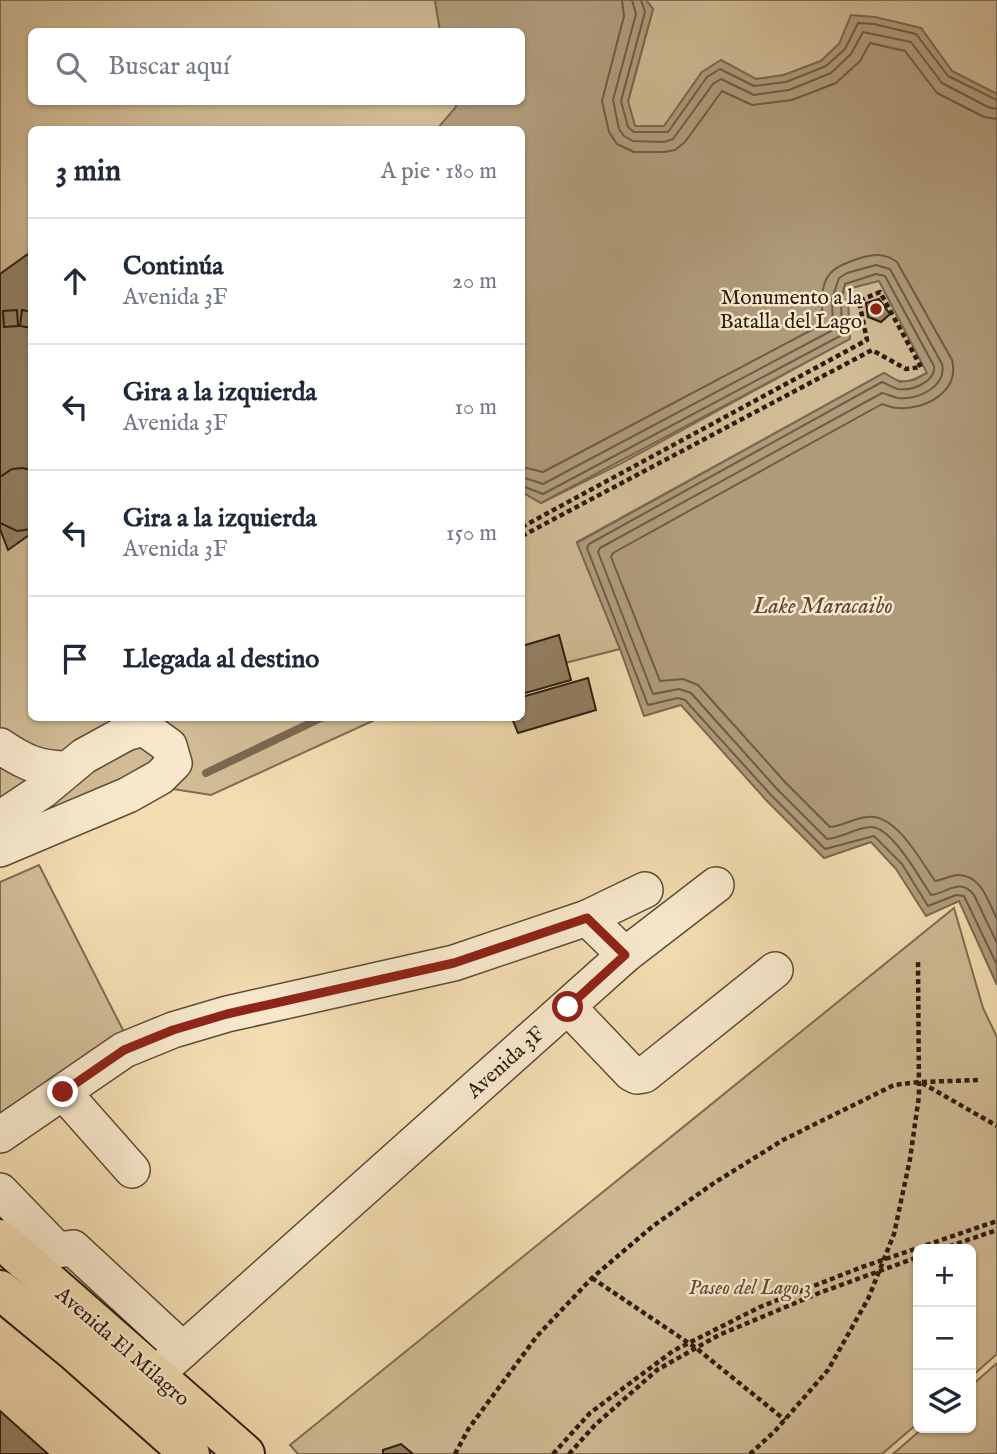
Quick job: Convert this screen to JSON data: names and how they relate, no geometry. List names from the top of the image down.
{
  "streets": {
    "main road": ["Avenida El Milagro"],
    "street": ["Avenida 3F"]
  },
  "crossings": [
    ["Avenida 3F", "Avenida El Milagro"]
  ],
  "water": ["Lake Maracaibo"],
  "parks": ["Paseo del Lago 3"],
  "places": ["Monumento a la Batalla del Lago"],
  "page": {
    "search": "Buscar aquí",
    "heading": ["3 min", "A pie · 180 m"],
    "list": [
      ["Continúa", "Avenida 3F", "20 m"],
      ["Gira a la izquierda", "Avenida 3F", "10 m"],
      ["Gira a la izquierda", "Avenida 3F", "150 m"],
      "Llegada al destino"
    ],
    "map_buttons": ["+", "−"]
  }
}
